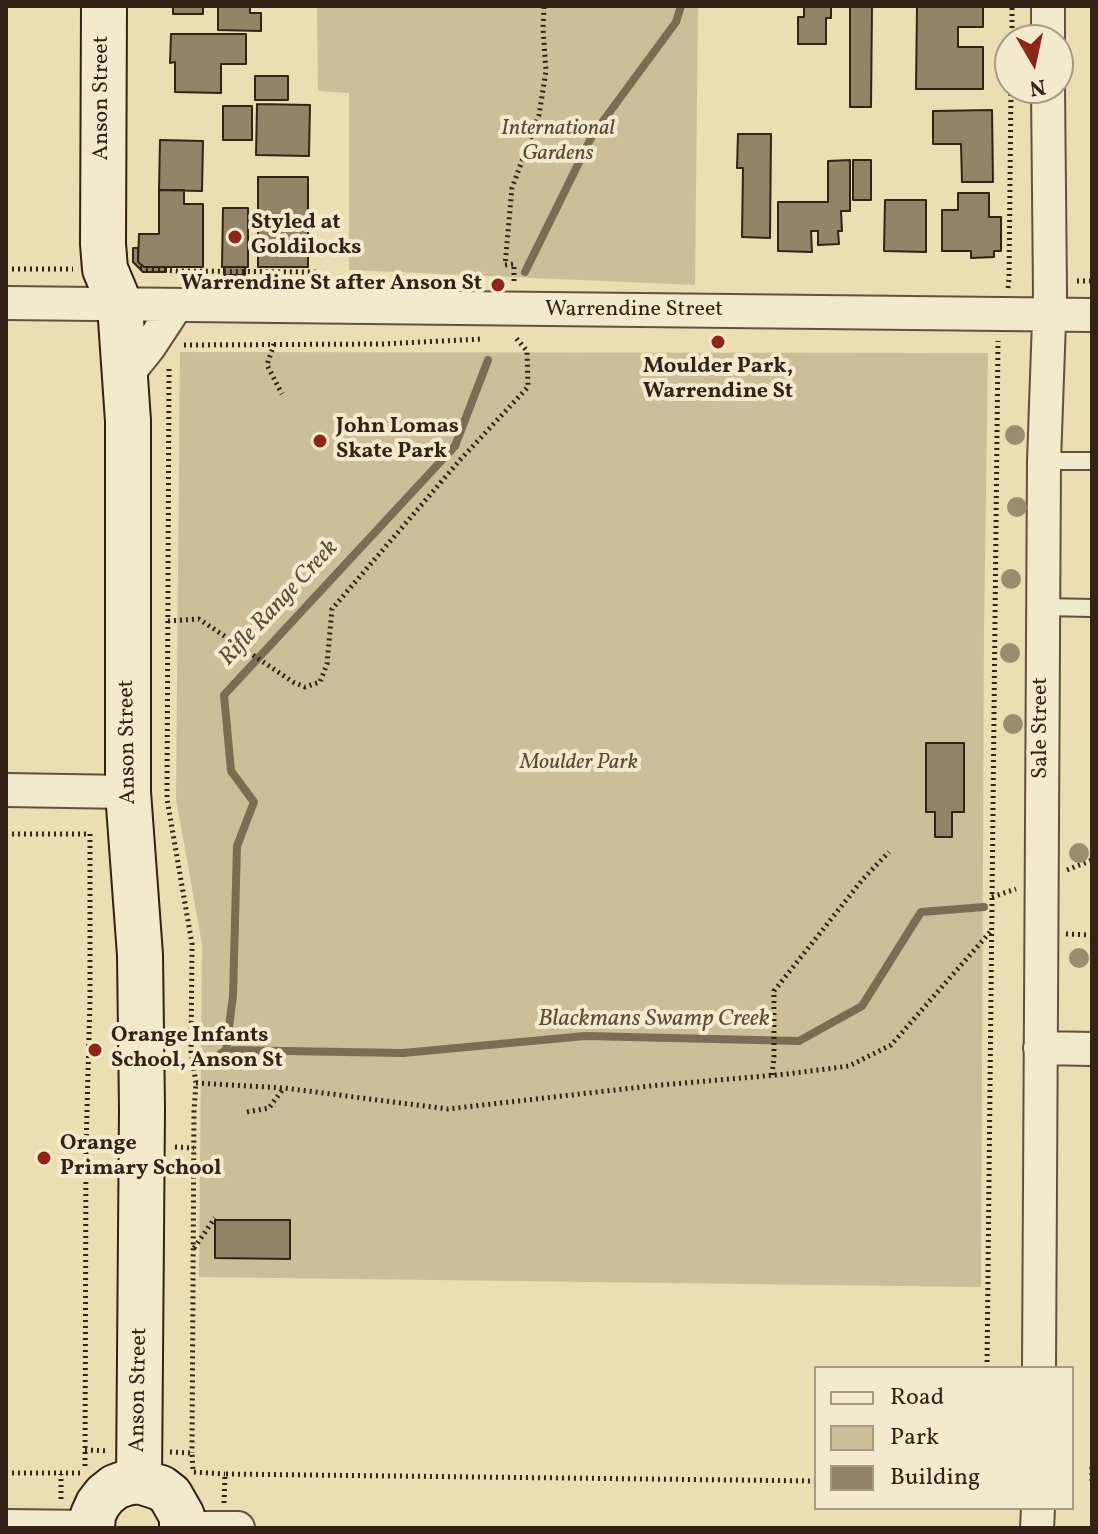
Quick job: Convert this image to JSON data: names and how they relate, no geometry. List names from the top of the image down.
{
  "streets": {
    "street": ["Anson Street", "Warrendine Street", "Sale Street"]
  },
  "crossings": [
    ["Anson Street", "Warrendine Street"],
    ["Warrendine Street", "Sale Street"]
  ],
  "water": ["Rifle Range Creek", "Blackmans Swamp Creek"],
  "parks": ["International Gardens", "Moulder Park"],
  "places": [
    "Styled at Goldilocks",
    "Warrendine St after Anson St",
    "Moulder Park, Warrendine St",
    "John Lomas Skate Park",
    "Orange Infants School, Anson St",
    "Orange Primary School"
  ],
  "legend": ["Road", "Park", "Building"],
  "north": "bottom"
}
